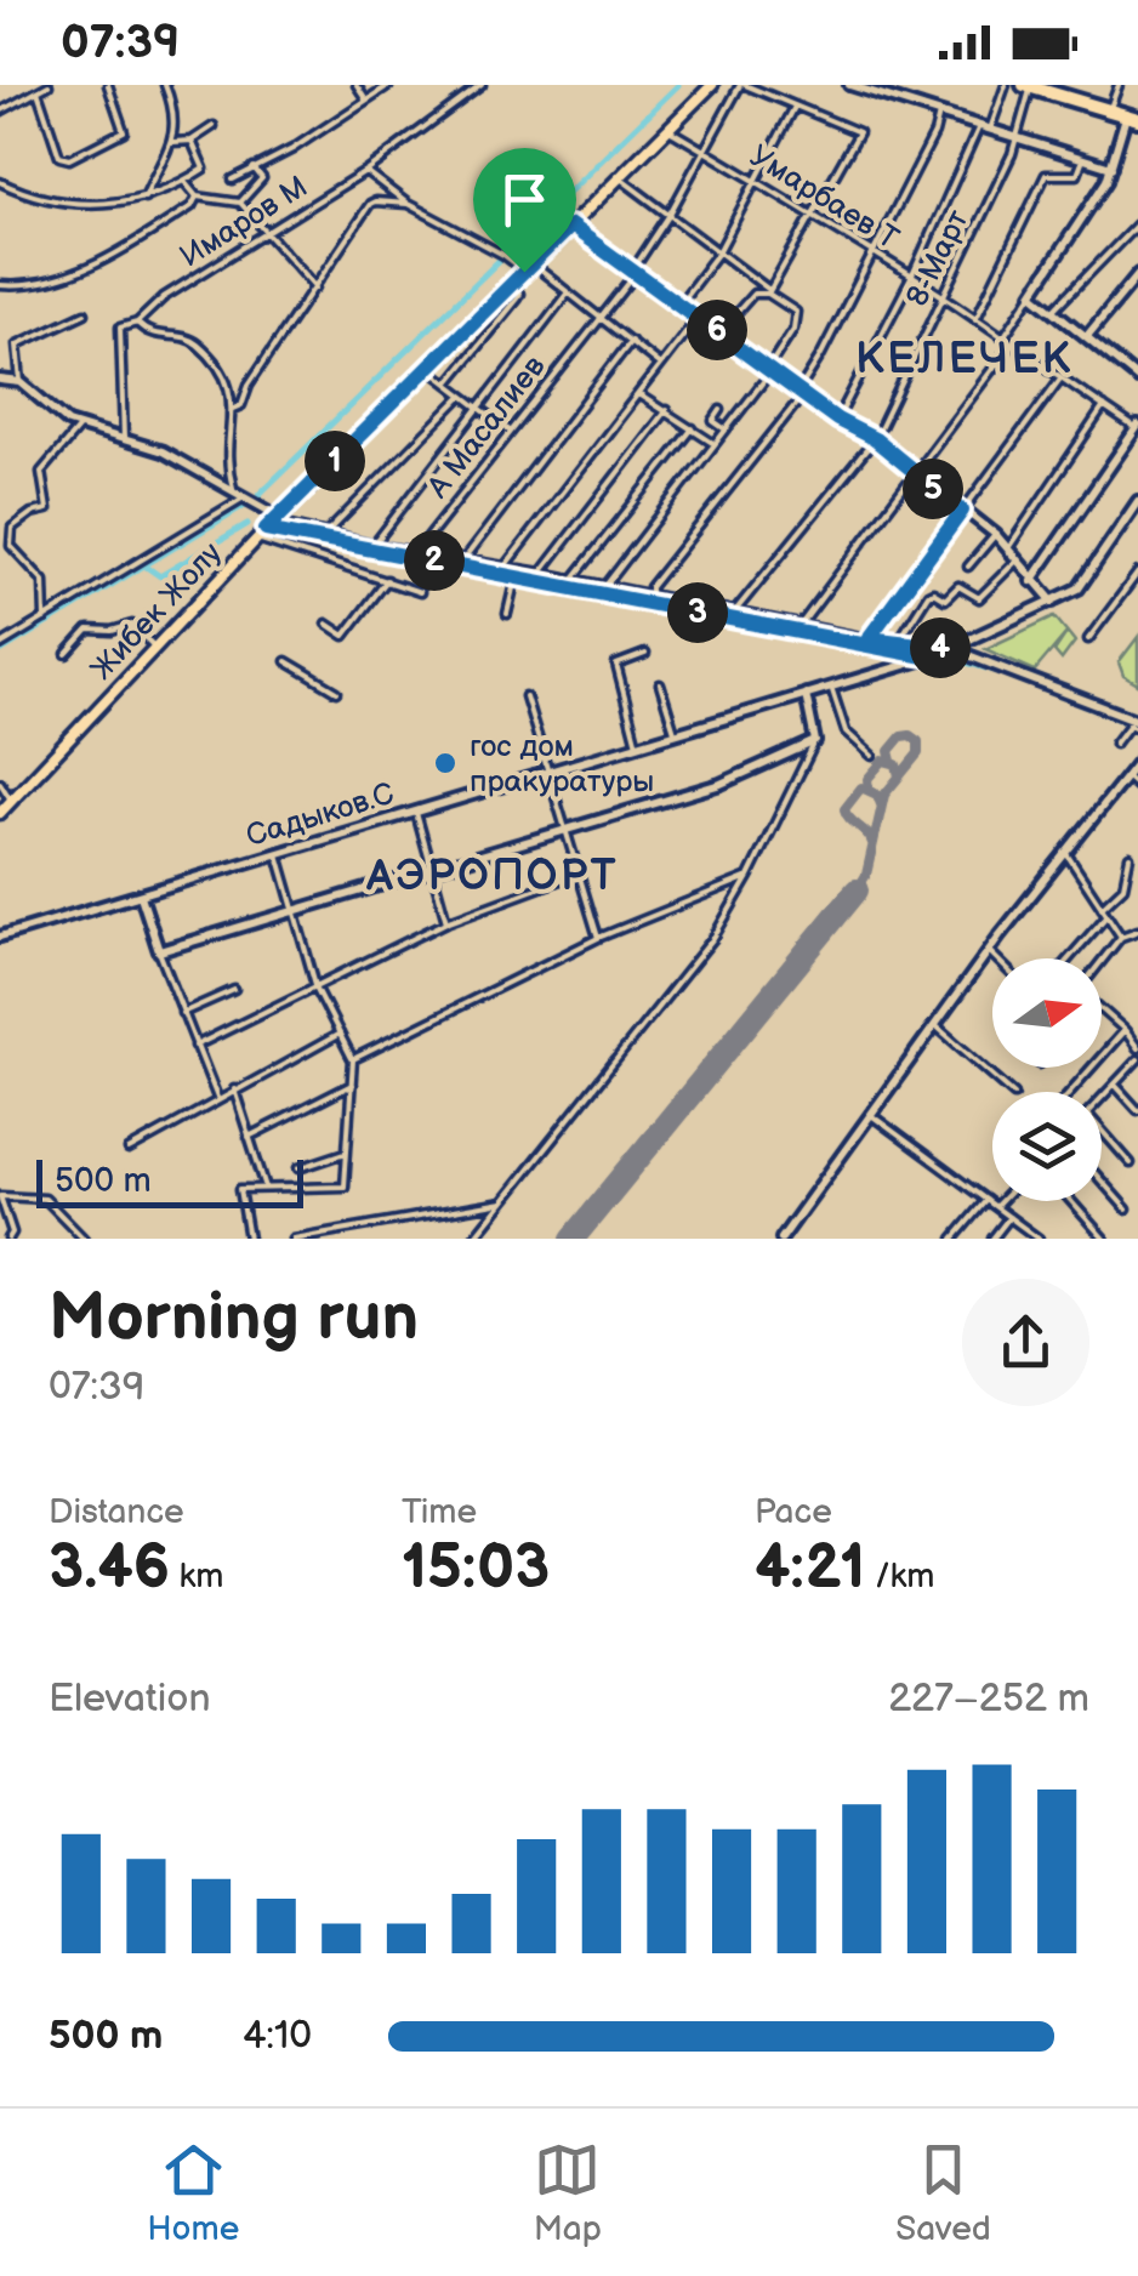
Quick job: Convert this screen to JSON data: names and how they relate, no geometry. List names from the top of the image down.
{
  "streets": {
    "main road": ["Жибек Жолу"],
    "street": [
      "Умарбаев Т",
      "Имаров М",
      "8-Март",
      "А Масалиев",
      "Садыков.С"
    ]
  },
  "crossings": [
    ["Умарбаев Т", "8-Март"],
    ["Умарбаев Т", "А Масалиев"],
    ["Умарбаев Т", "Жибек Жолу"]
  ],
  "districts": ["КЕЛЕЧЕК", "АЭРОПОРТ"],
  "places": ["гос дом пракуратуры"],
  "scale_bar": "500 m",
  "north": "right",
  "page": {
    "status": "07:39",
    "pins": [
      "6",
      "1",
      "5",
      "2",
      "3",
      "4"
    ],
    "scale": "500 m",
    "heading": ["Morning run", "07:39"],
    "stats": [
      ["Distance", "3.46 km"],
      ["Time", "15:03"],
      ["Pace", "4:21 /km"]
    ],
    "chart": ["Elevation", "227–252 m"],
    "list": [
      {
        "name": "500 m",
        "note": "4:10"
      }
    ],
    "tabs": ["Home", "Map", "Saved"]
  }
}
